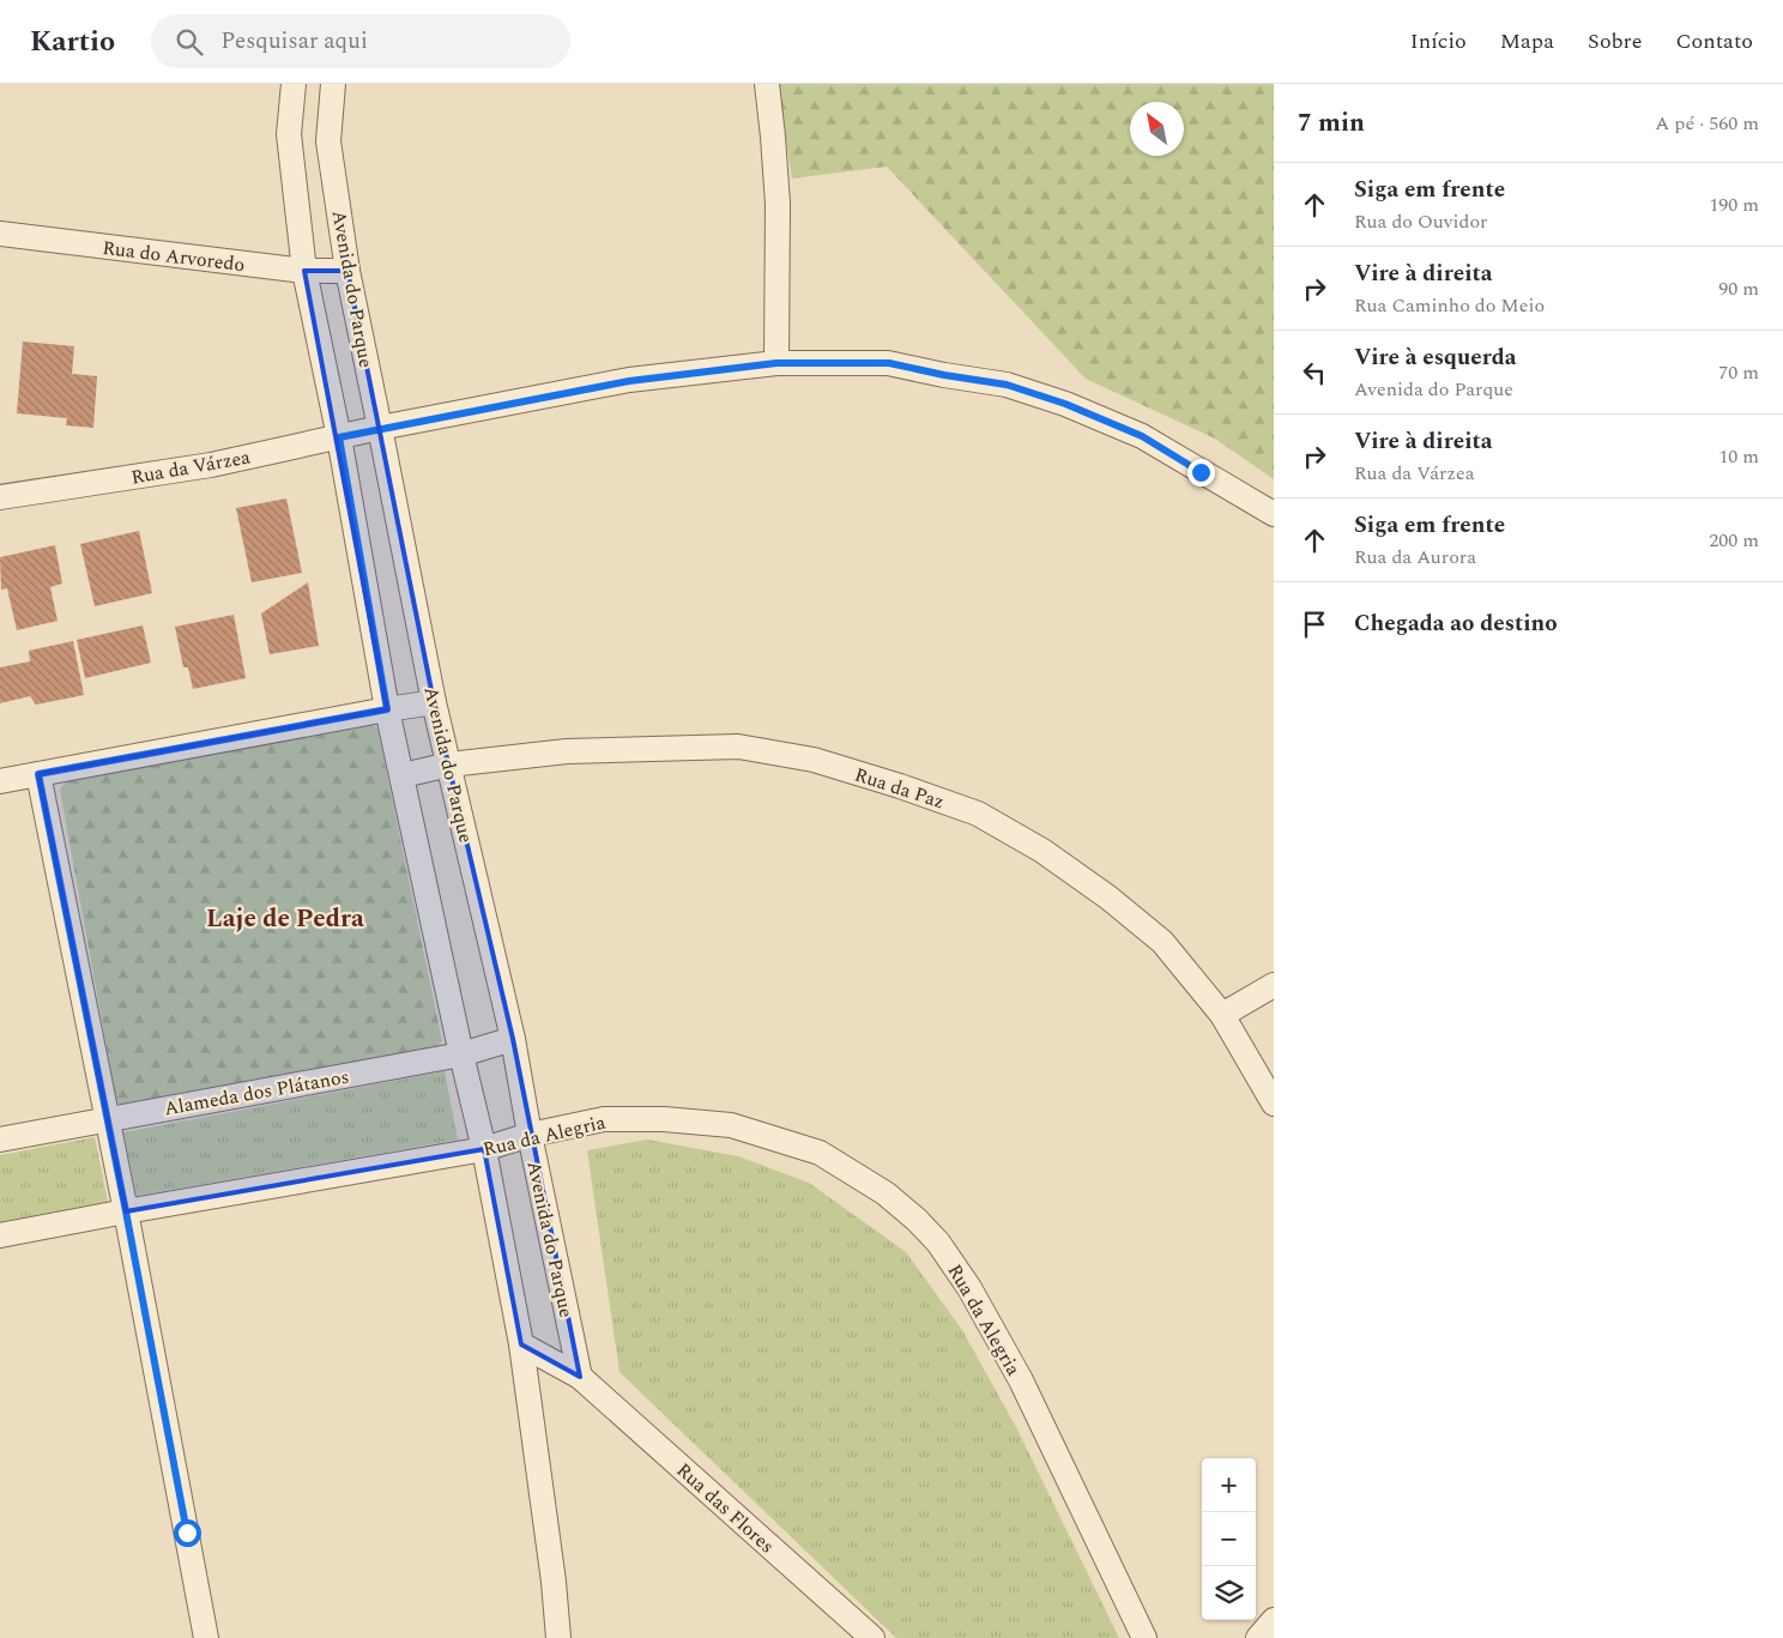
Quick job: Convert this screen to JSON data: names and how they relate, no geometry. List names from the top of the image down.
{
  "streets": {
    "street": [
      "Rua do Arvoredo",
      "Avenida do Parque",
      "Rua da Várzea",
      "Rua da Paz",
      "Alameda dos Plátanos",
      "Rua da Alegria",
      "Rua das Flores"
    ]
  },
  "crossings": [
    ["Rua do Arvoredo", "Avenida do Parque"],
    ["Avenida do Parque", "Rua da Várzea"],
    ["Avenida do Parque", "Rua da Paz"],
    ["Avenida do Parque", "Alameda dos Plátanos"],
    ["Avenida do Parque", "Rua da Alegria"],
    ["Avenida do Parque", "Rua das Flores"]
  ],
  "districts": ["Laje de Pedra"],
  "north": "top left",
  "page": {
    "header": "Kartio",
    "search": "Pesquisar aqui",
    "nav": [
      "Início",
      "Mapa",
      "Sobre",
      "Contato"
    ],
    "heading": ["7 min", "A pé · 560 m"],
    "list": [
      ["Siga em frente", "Rua do Ouvidor", "190 m"],
      ["Vire à direita", "Rua Caminho do Meio", "90 m"],
      ["Vire à esquerda", "Avenida do Parque", "70 m"],
      ["Vire à direita", "Rua da Várzea", "10 m"],
      ["Siga em frente", "Rua da Aurora", "200 m"],
      "Chegada ao destino"
    ],
    "map_buttons": ["+", "−"]
  }
}
